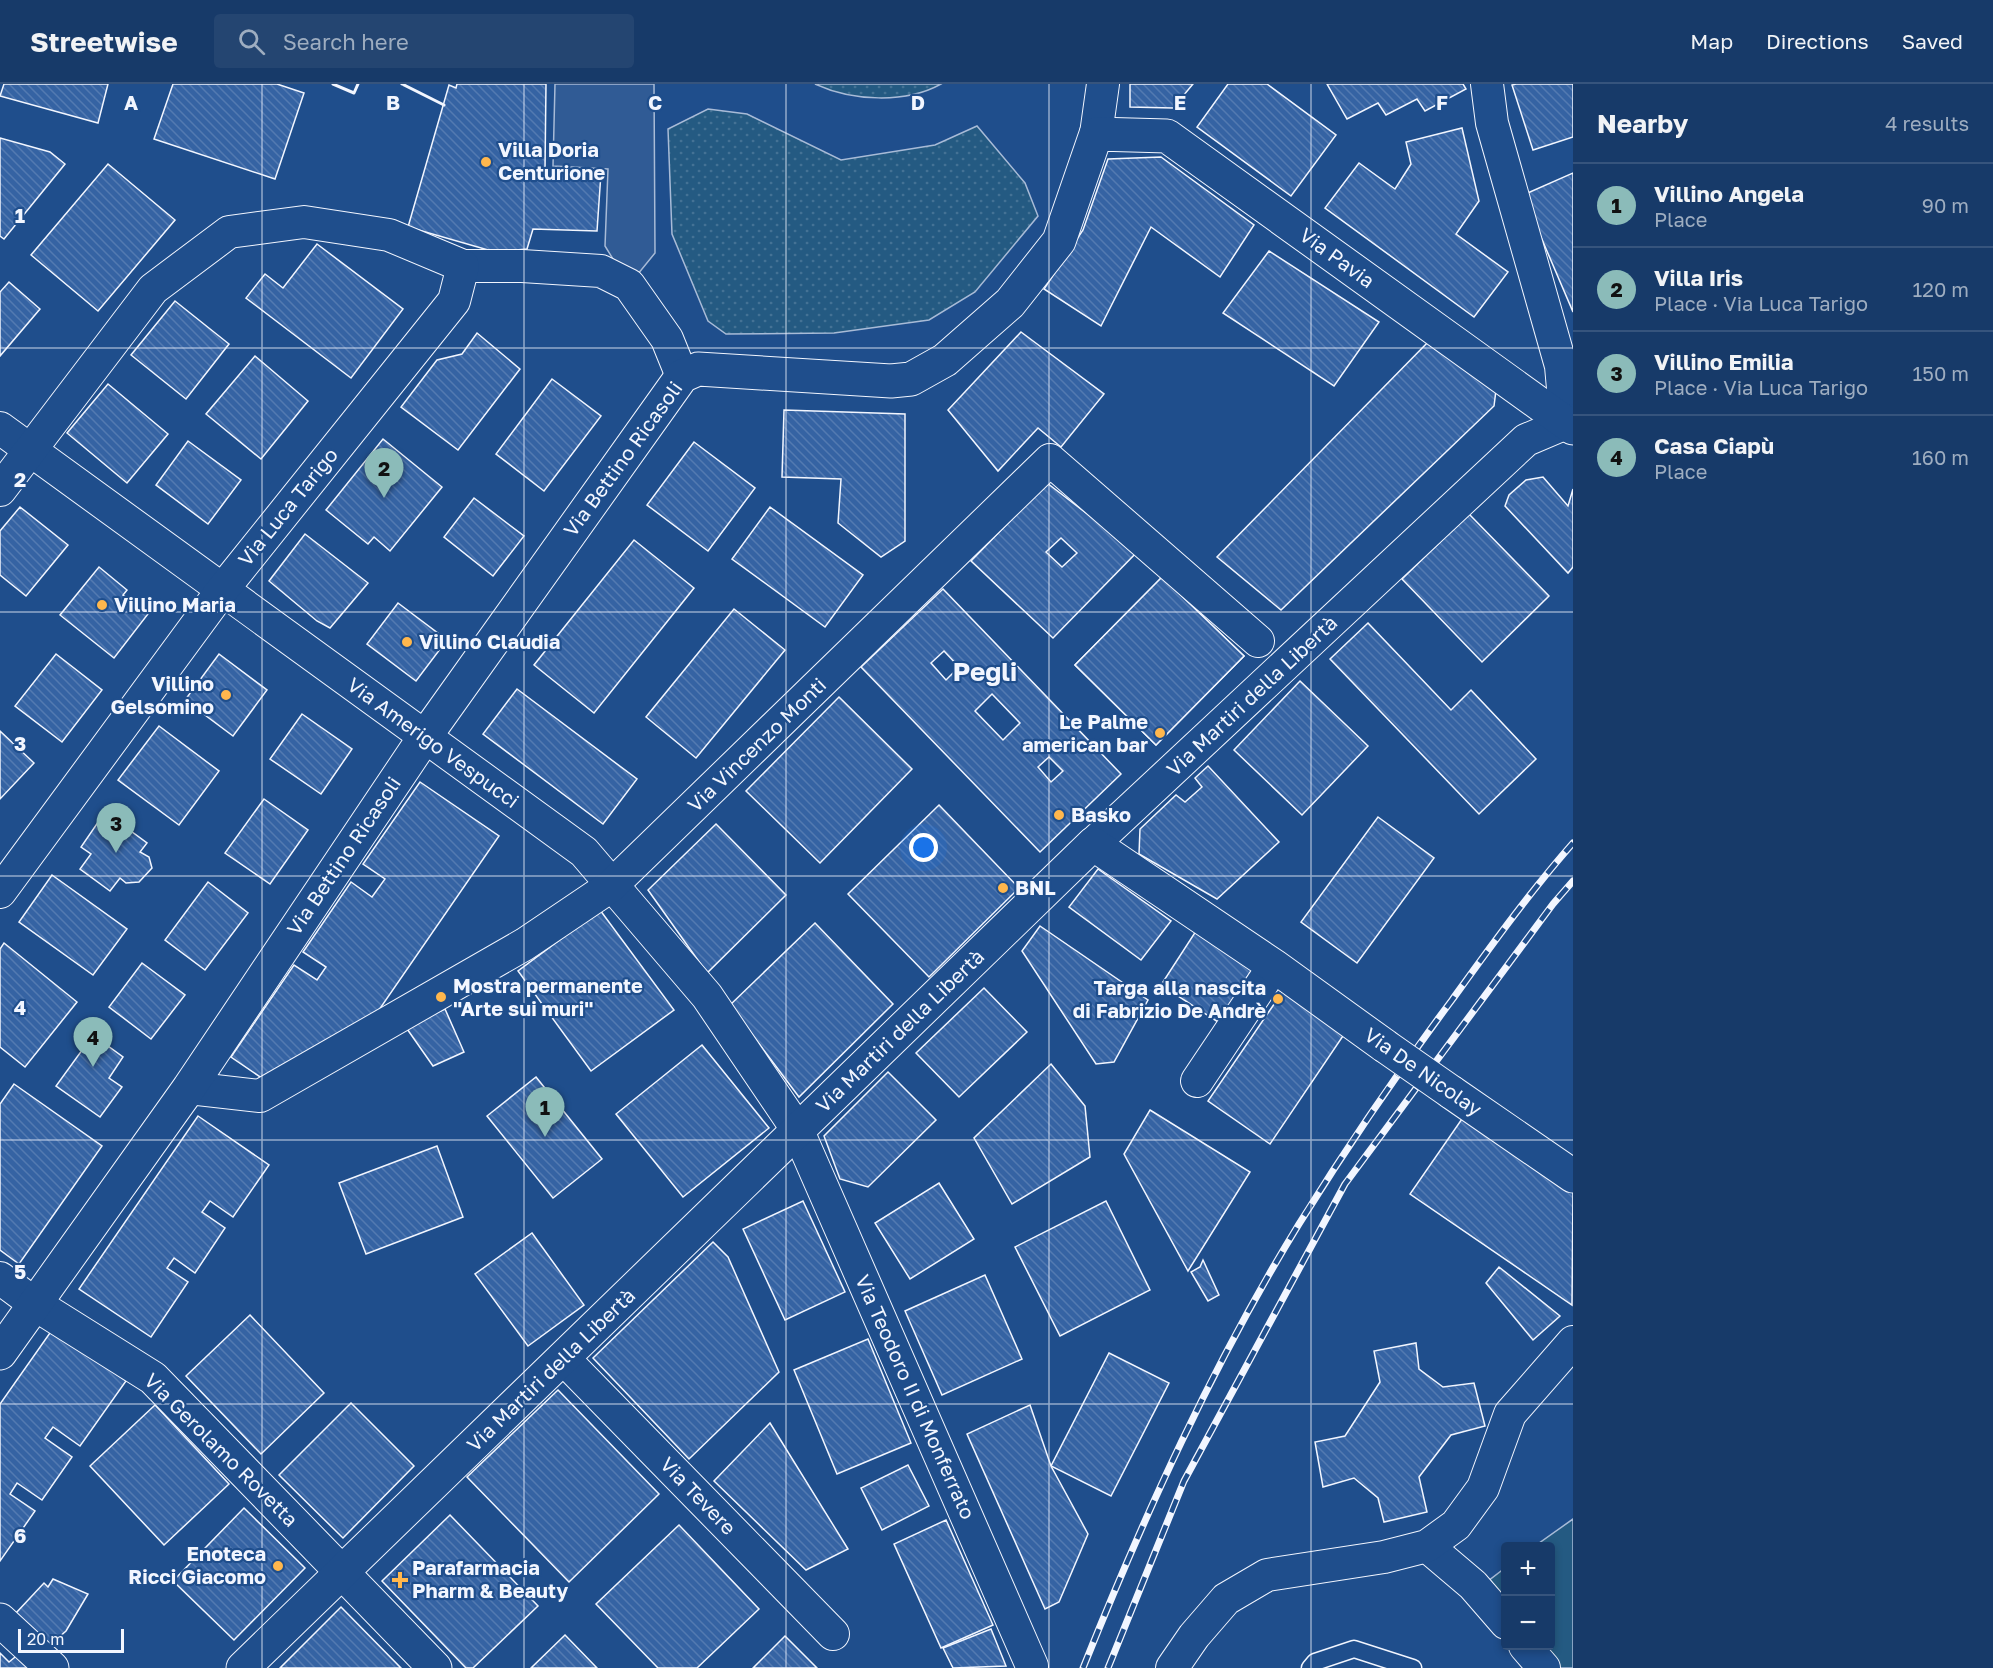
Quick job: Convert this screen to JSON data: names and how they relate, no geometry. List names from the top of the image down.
{
  "streets": {
    "street": [
      "Via Pavia",
      "Via Bettino Ricasoli",
      "Via Luca Tarigo",
      "Via Martiri della Libertà",
      "Via Amerigo Vespucci",
      "Via Vincenzo Monti",
      "Via De Nicolay",
      "Via Teodoro II di Monferrato",
      "Via Gerolamo Rovetta",
      "Via Tevere"
    ]
  },
  "crossings": [
    ["Via Pavia", "Via Martiri della Libertà"],
    ["Via Bettino Ricasoli", "Via Amerigo Vespucci"],
    ["Via Bettino Ricasoli", "Via Vincenzo Monti"],
    ["Via Bettino Ricasoli", "Via Gerolamo Rovetta"],
    ["Via Luca Tarigo", "Via Amerigo Vespucci"],
    ["Via Martiri della Libertà", "Via Amerigo Vespucci"],
    ["Via Martiri della Libertà", "Via De Nicolay"],
    ["Via Martiri della Libertà", "Via Teodoro II di Monferrato"],
    ["Via Martiri della Libertà", "Via Gerolamo Rovetta"],
    ["Via Martiri della Libertà", "Via Tevere"],
    ["Via Amerigo Vespucci", "Via Vincenzo Monti"],
    ["Via Amerigo Vespucci", "Via Teodoro II di Monferrato"]
  ],
  "districts": ["Pegli"],
  "places": {
    "other": [
      "Villa Doria Centurione",
      "Villino Maria",
      "Villino Claudia",
      "Villino Gelsomino",
      "Le Palme american bar",
      "Basko",
      "BNL",
      "Mostra permanente \"Arte sui muri\"",
      "Targa alla nascita di Fabrizio De Andrè",
      "Enoteca Ricci Giacomo"
    ],
    "health": ["Parafarmacia Pharm & Beauty"]
  },
  "scale_bar": "20 m",
  "page": {
    "header": "Streetwise",
    "search": "Search here",
    "nav": ["Map", "Directions", "Saved"],
    "heading": ["Nearby", "4 results"],
    "list": [
      {
        "mark": "1",
        "name": "Villino Angela",
        "note": "Place",
        "value": "90 m"
      },
      {
        "mark": "2",
        "name": "Villa Iris",
        "note": "Place · Via Luca Tarigo",
        "value": "120 m"
      },
      {
        "mark": "3",
        "name": "Villino Emilia",
        "note": "Place · Via Luca Tarigo",
        "value": "150 m"
      },
      {
        "mark": "4",
        "name": "Casa Ciapù",
        "note": "Place",
        "value": "160 m"
      }
    ],
    "pins": [
      "2",
      "3",
      "4",
      "1"
    ],
    "map_buttons": ["+", "−"],
    "scale": "20 m"
  },
  "grid": {
    "columns": [
      "A",
      "B",
      "C",
      "D",
      "E",
      "F"
    ],
    "rows": [
      "1",
      "2",
      "3",
      "4",
      "5",
      "6"
    ]
  }
}
